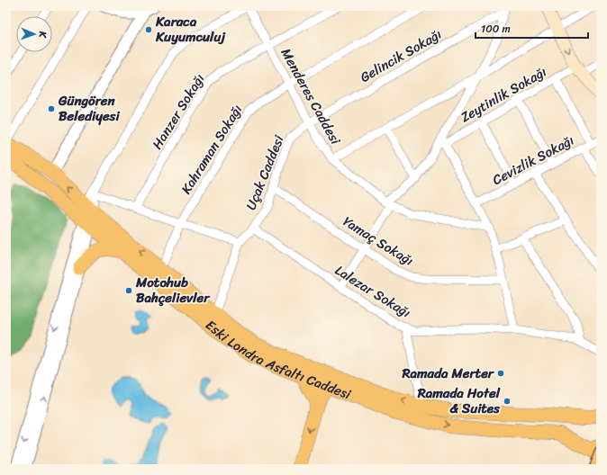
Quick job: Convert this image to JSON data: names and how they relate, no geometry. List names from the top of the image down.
{
  "streets": {
    "main road": ["Eski Londra Asfaltı Caddesi"],
    "street": [
      "Gelincik Sokağı",
      "Zeytinlik Sokağı",
      "Menderes Caddesi",
      "Hanzer Sokağı",
      "Kahraman Sokağı",
      "Cevizlik Sokağı",
      "Uçak Caddesi",
      "Yamaç Sokağı",
      "Lalezar Sokağı"
    ]
  },
  "crossings": [
    ["Gelincik Sokağı", "Menderes Caddesi"],
    ["Gelincik Sokağı", "Uçak Caddesi"],
    ["Menderes Caddesi", "Hanzer Sokağı"],
    ["Menderes Caddesi", "Kahraman Sokağı"],
    ["Menderes Caddesi", "Uçak Caddesi"],
    ["Kahraman Sokağı", "Eski Londra Asfaltı Caddesi"],
    ["Uçak Caddesi", "Yamaç Sokağı"],
    ["Uçak Caddesi", "Lalezar Sokağı"],
    ["Uçak Caddesi", "Eski Londra Asfaltı Caddesi"]
  ],
  "places": [
    "Karaca Kuyumculuj",
    "Güngören Belediyesi",
    "Motohub Bahçelievler",
    "Ramada Merter",
    "Ramada Hotel & Suites"
  ],
  "scale_bar": "100 m",
  "north": "right"
}
